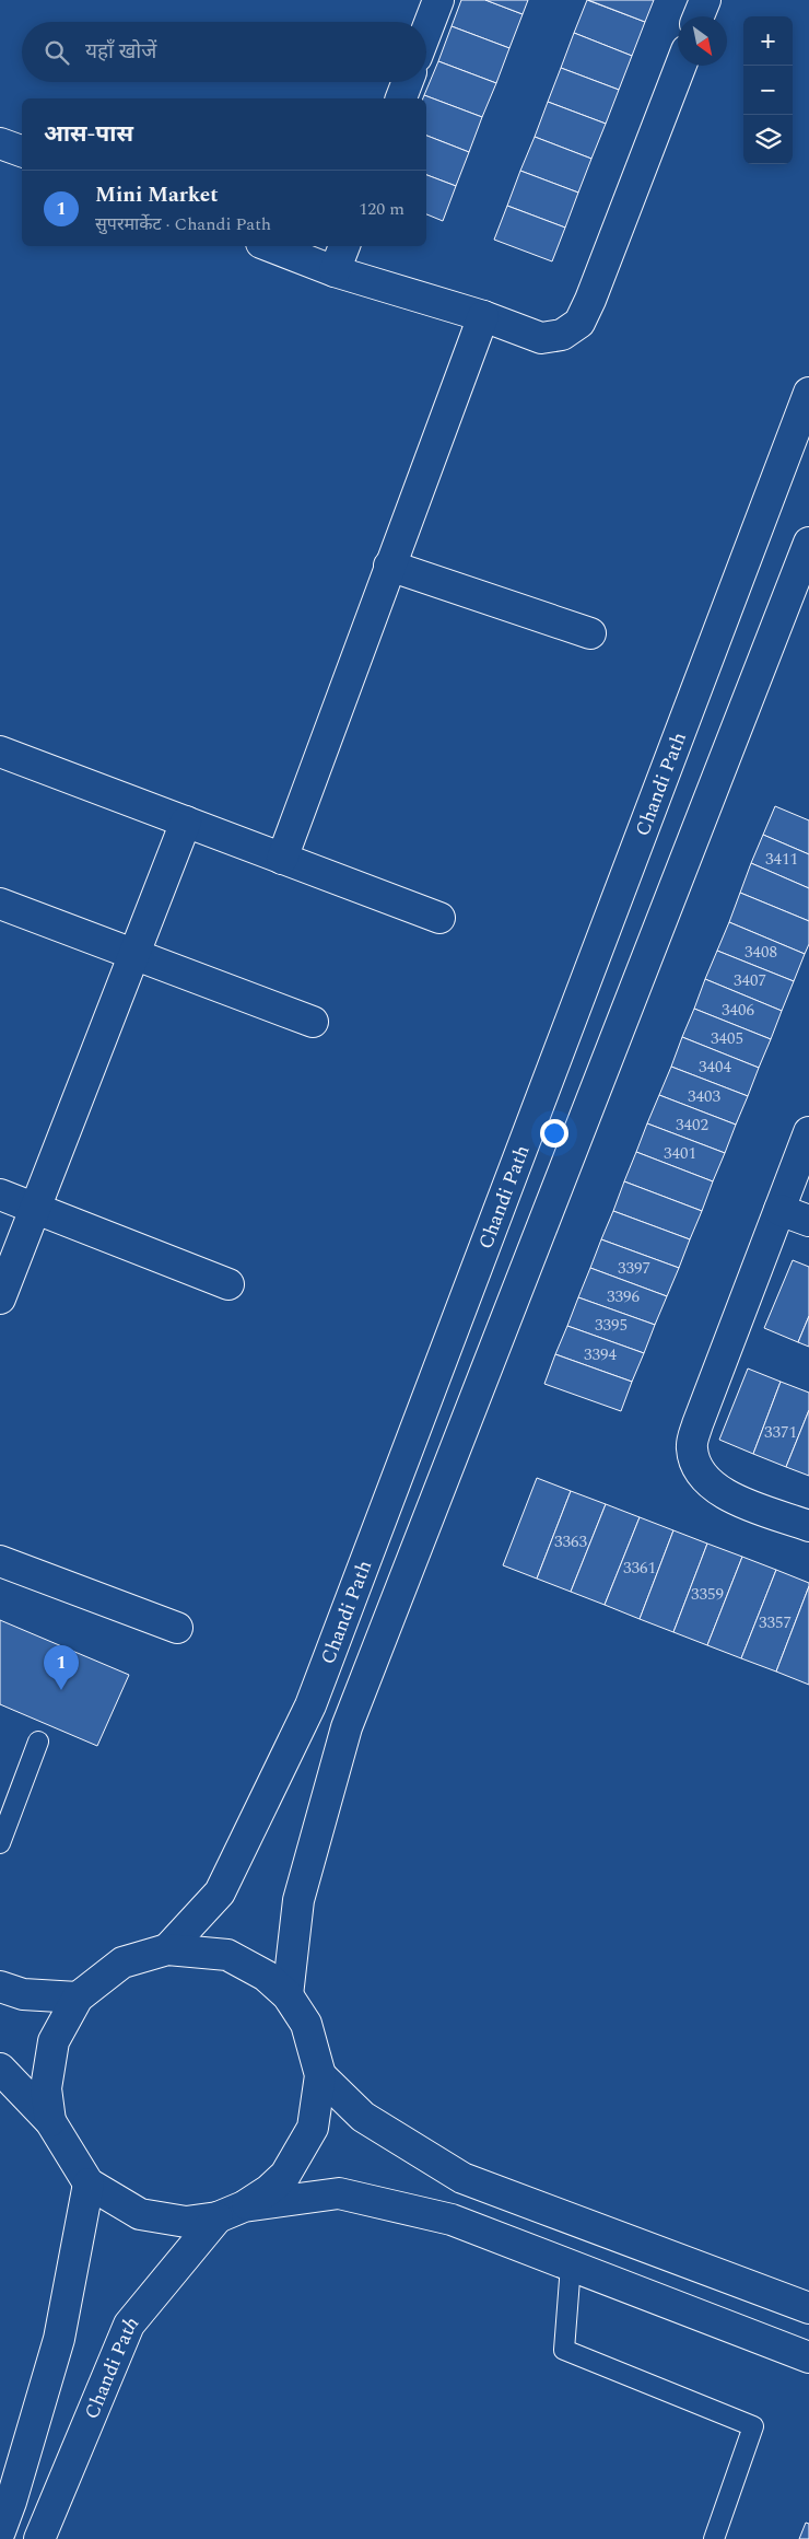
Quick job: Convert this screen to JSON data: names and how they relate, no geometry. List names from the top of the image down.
{
  "streets": {
    "street": ["Chandi Path"]
  },
  "house_numbers": [
    "3411",
    "3408",
    "3407",
    "3406",
    "3405",
    "3404",
    "3403",
    "3402",
    "3401",
    "3397",
    "3396",
    "3395",
    "3394",
    "3371",
    "3363",
    "3361",
    "3359",
    "3357"
  ],
  "north": "bottom right",
  "page": {
    "map_buttons": ["+", "−"],
    "search": "यहाँ खोजें",
    "heading": "आस-पास",
    "list": [
      {
        "mark": "1",
        "name": "Mini Market",
        "note": "सुपरमार्केट · Chandi Path",
        "value": "120 m"
      }
    ],
    "pins": "1"
  }
}
